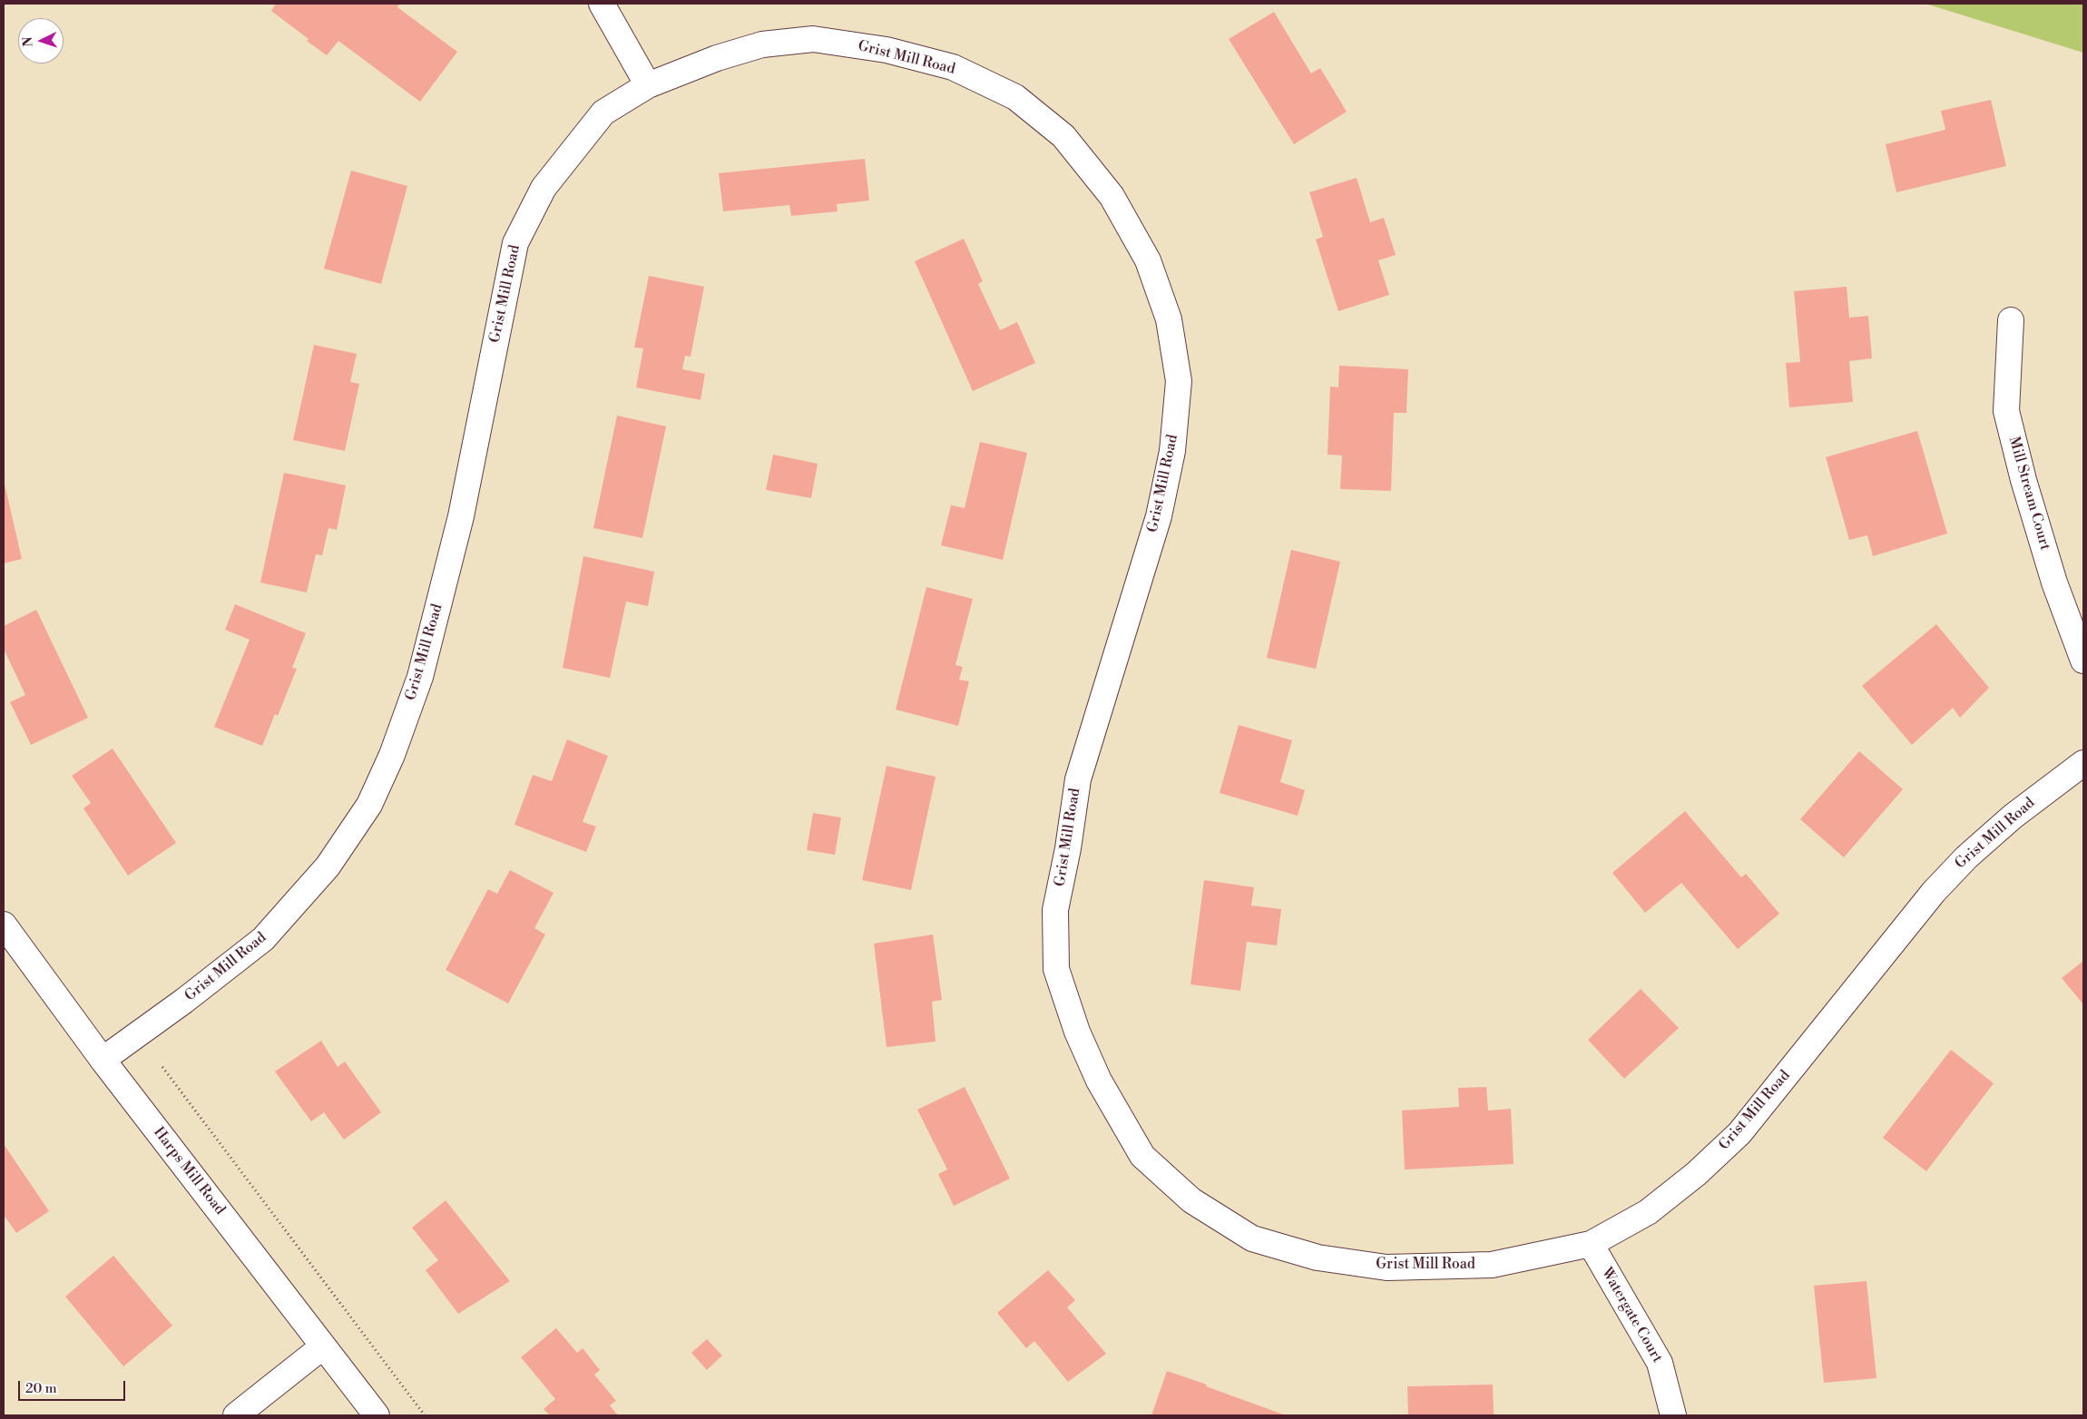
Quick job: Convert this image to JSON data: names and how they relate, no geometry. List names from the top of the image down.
{
  "streets": {
    "street": [
      "Grist Mill Road",
      "Mill Stream Court",
      "Harps Mill Road",
      "Watergate Court"
    ]
  },
  "crossings": [
    ["Grist Mill Road", "Harps Mill Road"],
    ["Grist Mill Road", "Watergate Court"]
  ],
  "scale_bar": "20 m",
  "north": "left"
}
